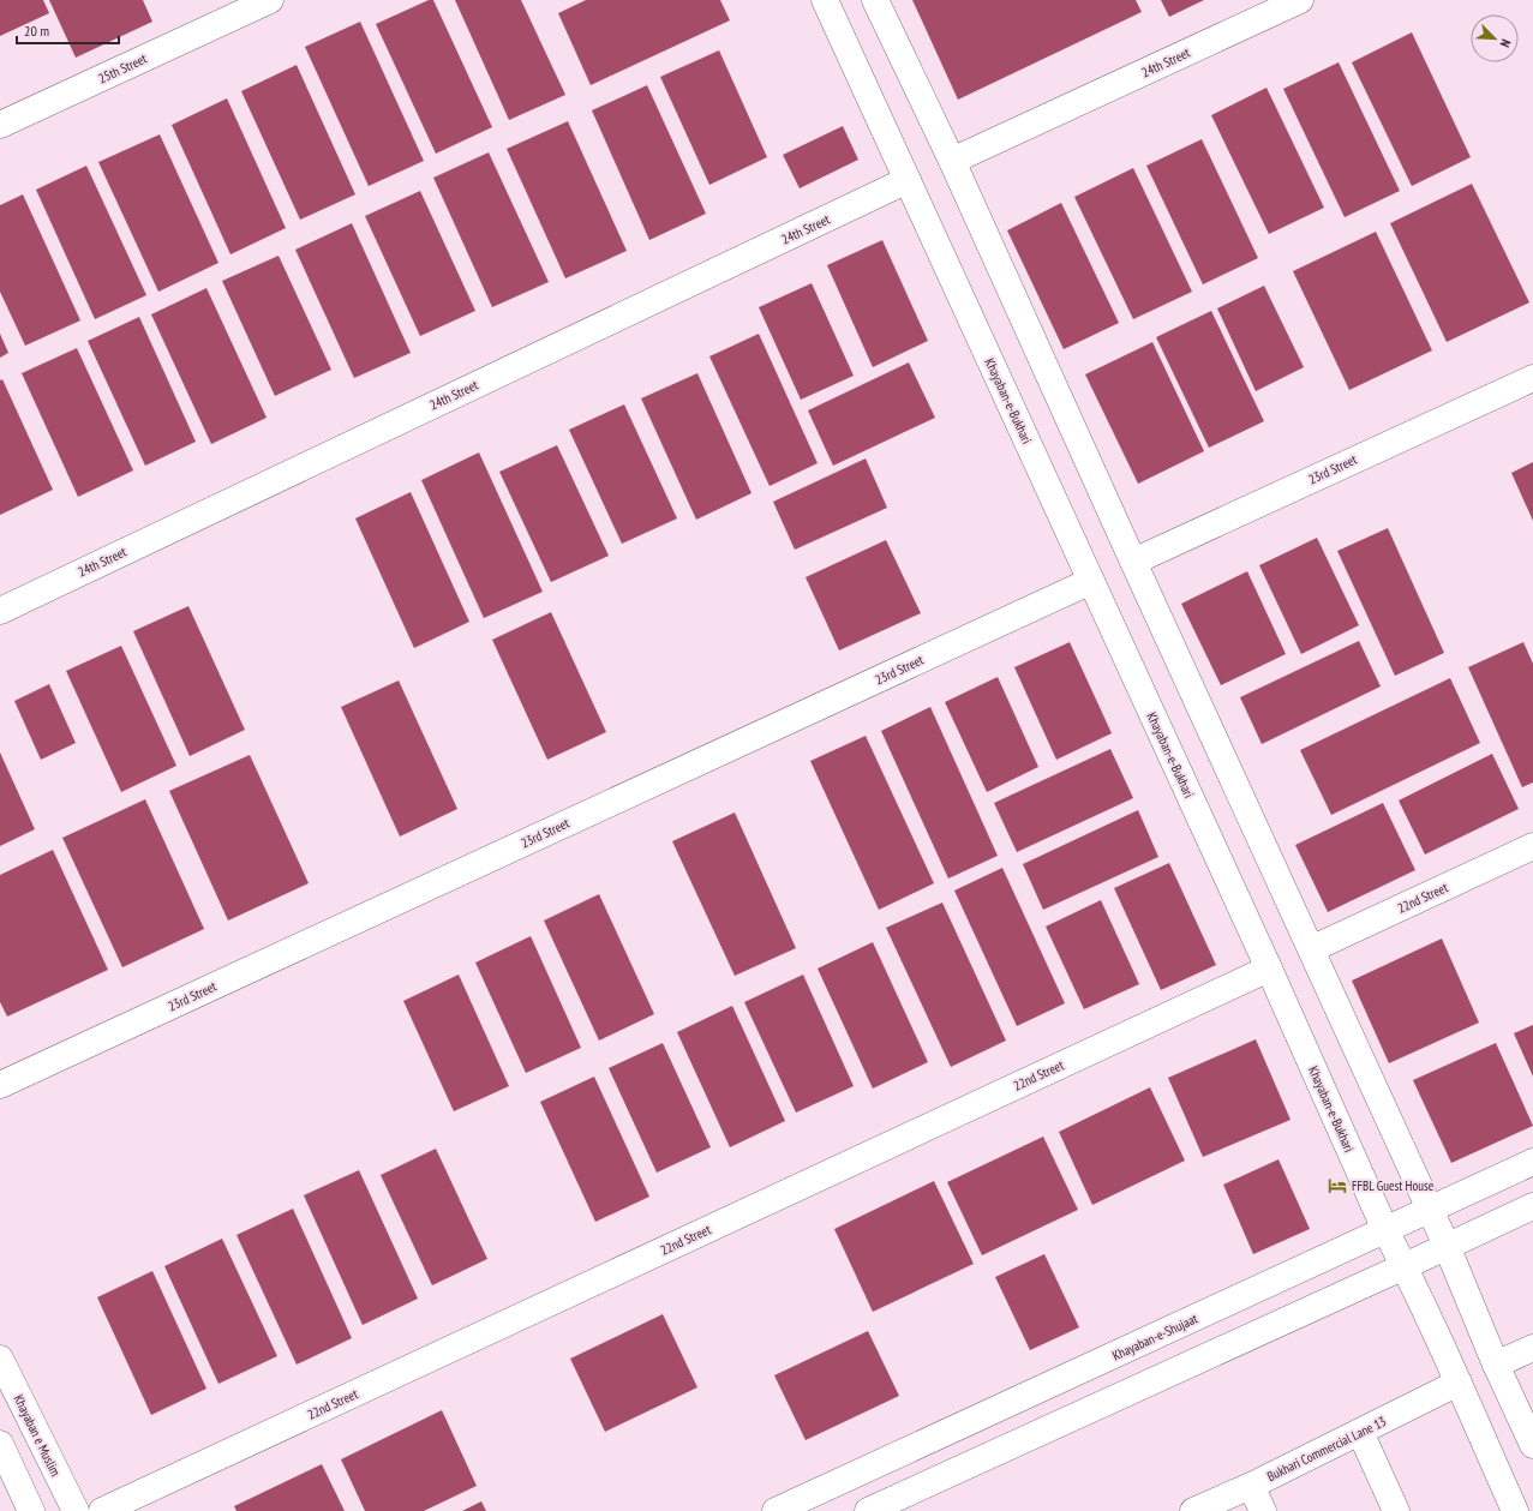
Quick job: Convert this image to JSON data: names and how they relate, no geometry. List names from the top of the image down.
{
  "streets": {
    "street": [
      "24th Street",
      "25th Street",
      "Khayaban-e-Bukhari",
      "23rd Street",
      "22nd Street",
      "Khayaban-e-Shujaat",
      "Khayaban e Muslim",
      "Bukhari Commercial Lane 13"
    ]
  },
  "crossings": [
    ["24th Street", "Khayaban-e-Bukhari"],
    ["Khayaban-e-Bukhari", "23rd Street"],
    ["Khayaban-e-Bukhari", "22nd Street"],
    ["Khayaban-e-Bukhari", "Khayaban-e-Shujaat"],
    ["Khayaban-e-Bukhari", "Bukhari Commercial Lane 13"]
  ],
  "places": {
    "hotel": ["FFBL Guest House"]
  },
  "scale_bar": "20 m",
  "north": "bottom right"
}
